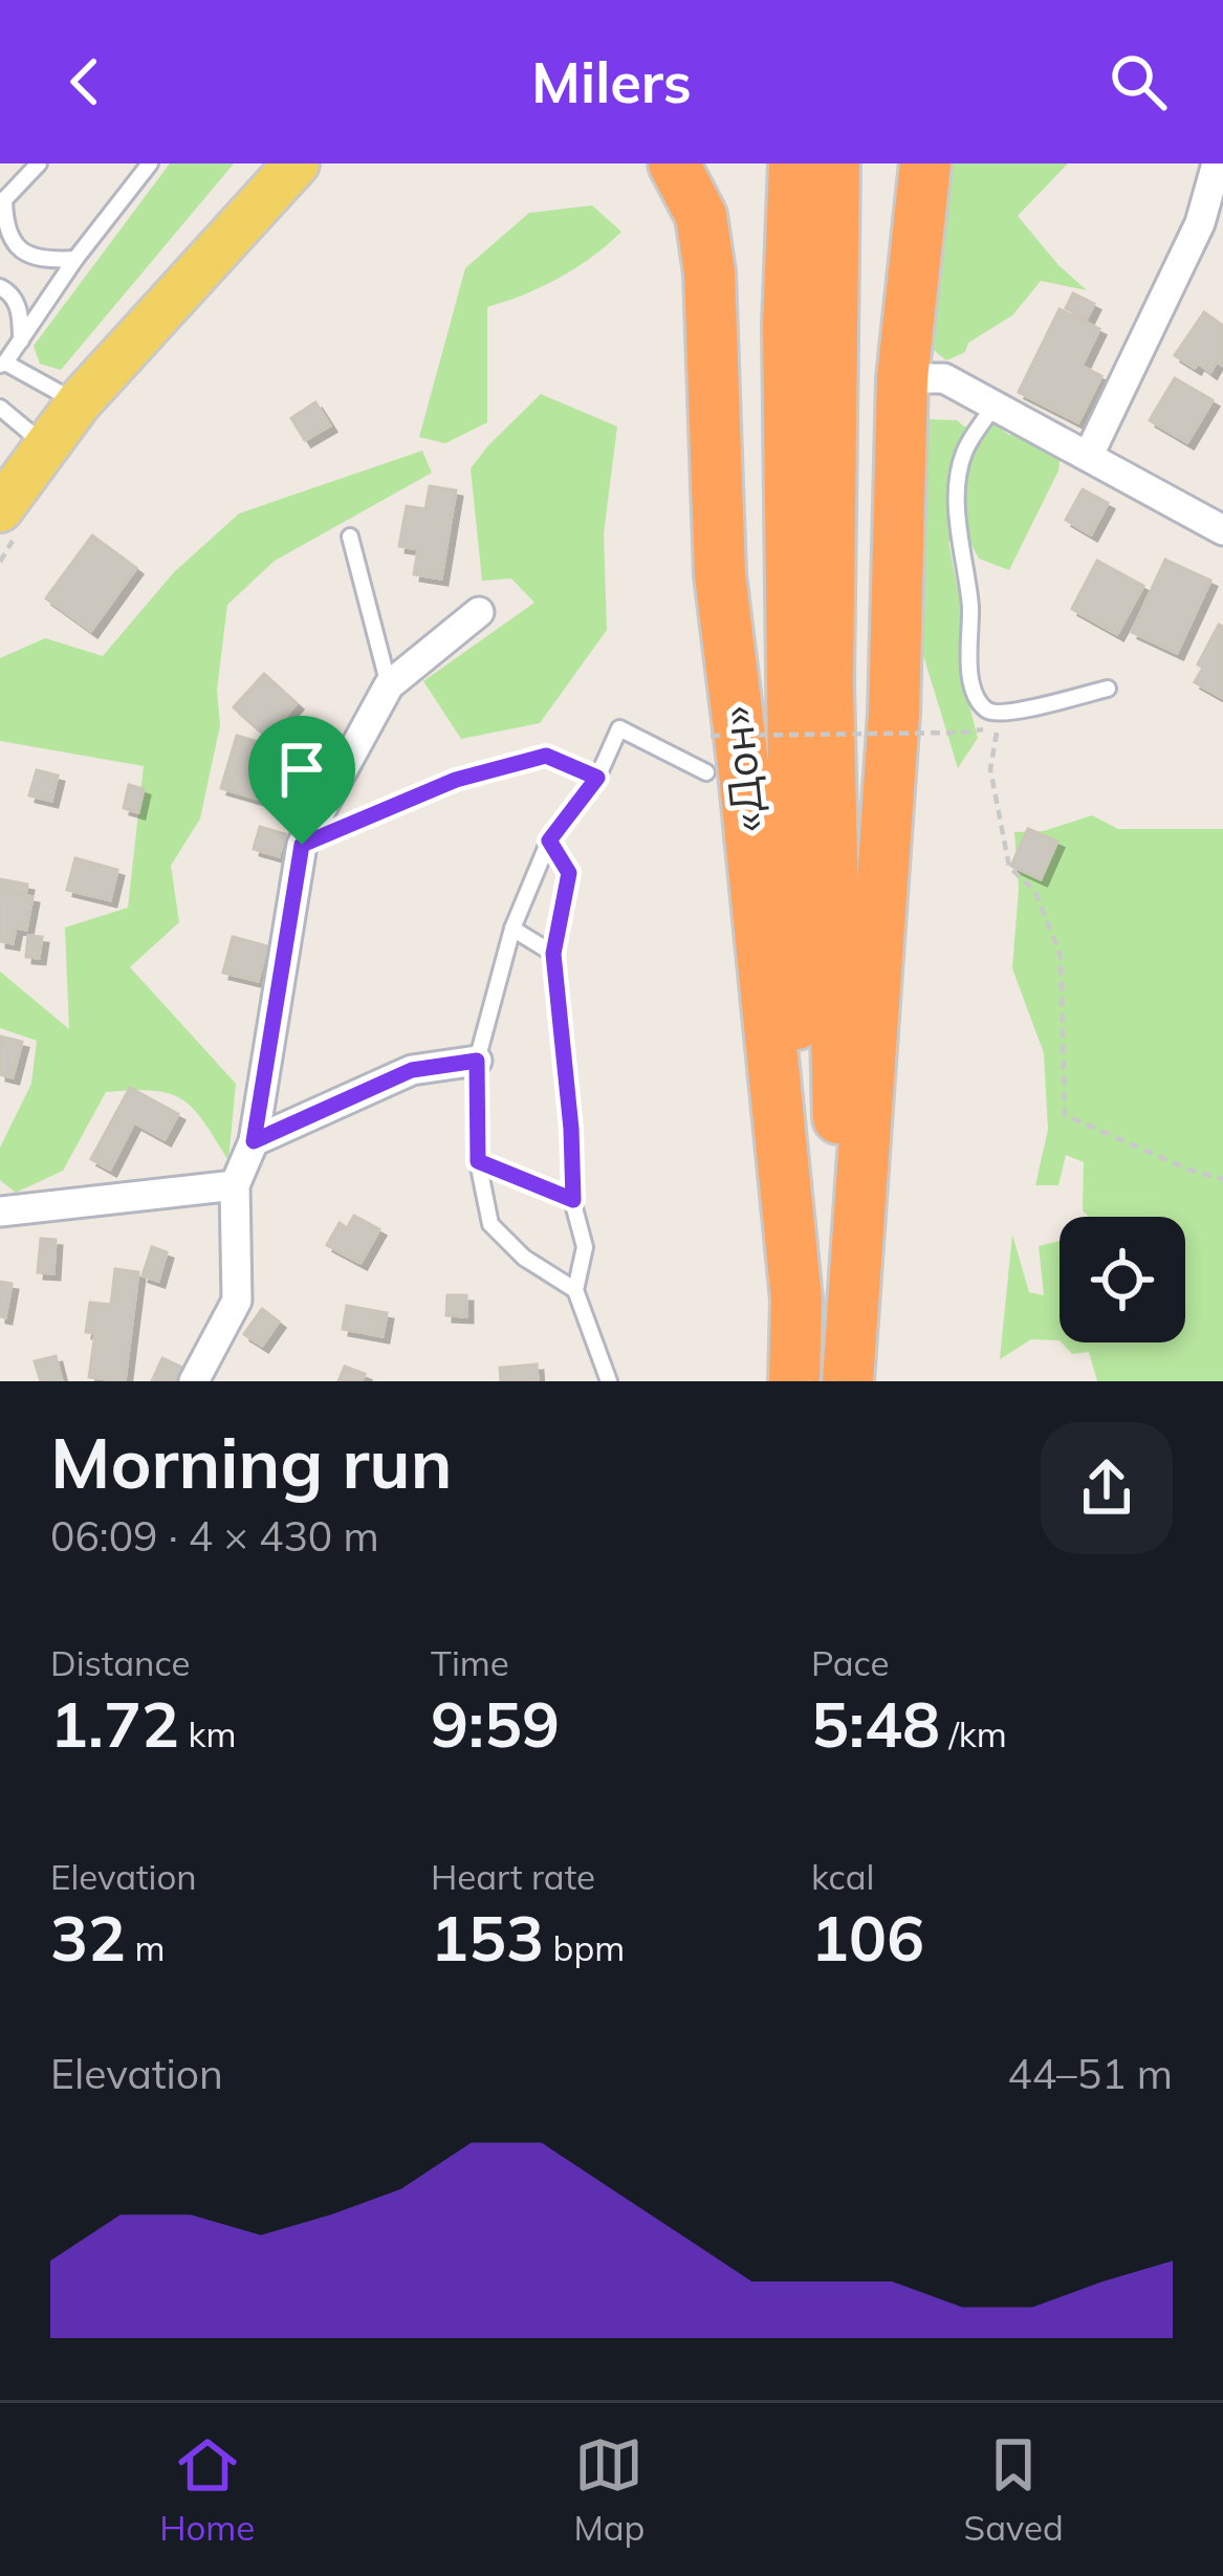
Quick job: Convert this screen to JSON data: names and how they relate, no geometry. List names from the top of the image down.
{
  "streets": {
    "highway": ["«Дон»"]
  },
  "page": {
    "header": "Milers",
    "heading": ["Morning run", "06:09 · 4 × 430 m"],
    "stats": [
      ["Distance", "1.72 km"],
      ["Time", "9:59"],
      ["Pace", "5:48 /km"],
      ["Elevation", "32 m"],
      ["Heart rate", "153 bpm"],
      ["kcal", "106"]
    ],
    "chart": ["Elevation", "44–51 m"],
    "tabs": ["Home", "Map", "Saved"]
  }
}
